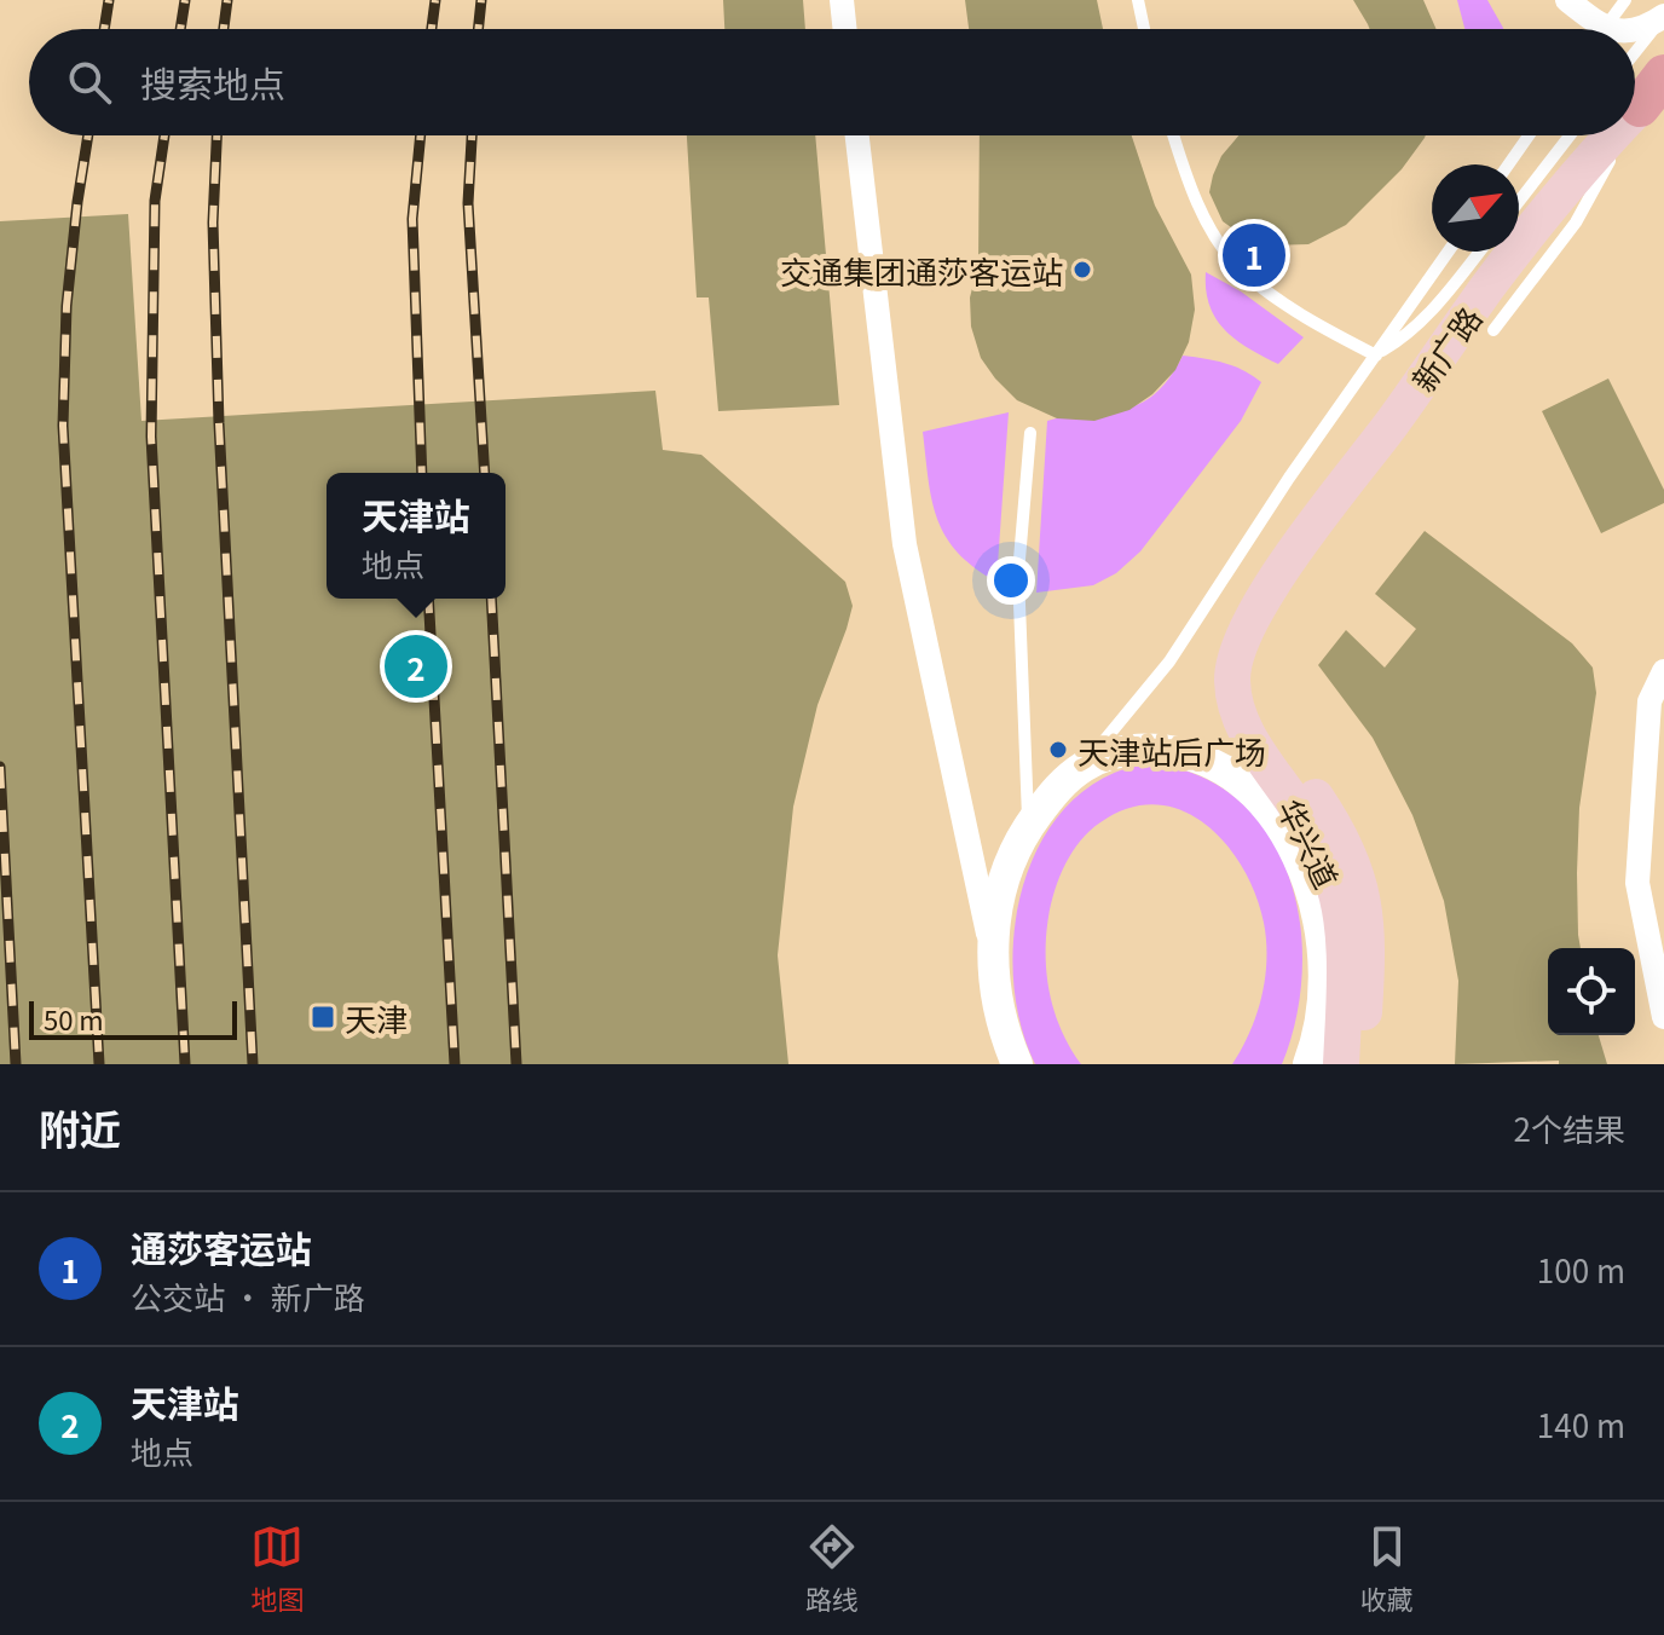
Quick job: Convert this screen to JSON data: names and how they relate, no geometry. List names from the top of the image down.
{
  "streets": {
    "main road": ["新广路", "华兴道"]
  },
  "crossings": [
    ["新广路", "华兴道"]
  ],
  "places": {
    "other": ["交通集团通莎客运站", "天津站后广场"],
    "transit": ["天津"]
  },
  "scale_bar": "50 m",
  "north": "top right",
  "page": {
    "search": "搜索地点",
    "pins": ["1", "2"],
    "popup": ["天津站", "地点"],
    "scale": "50 m",
    "heading": ["附近", "2个结果"],
    "list": [
      {
        "mark": "1",
        "name": "通莎客运站",
        "note": "公交站 · 新广路",
        "value": "100 m"
      },
      {
        "mark": "2",
        "name": "天津站",
        "note": "地点",
        "value": "140 m"
      }
    ],
    "nav": ["地图", "路线", "收藏"]
  }
}
